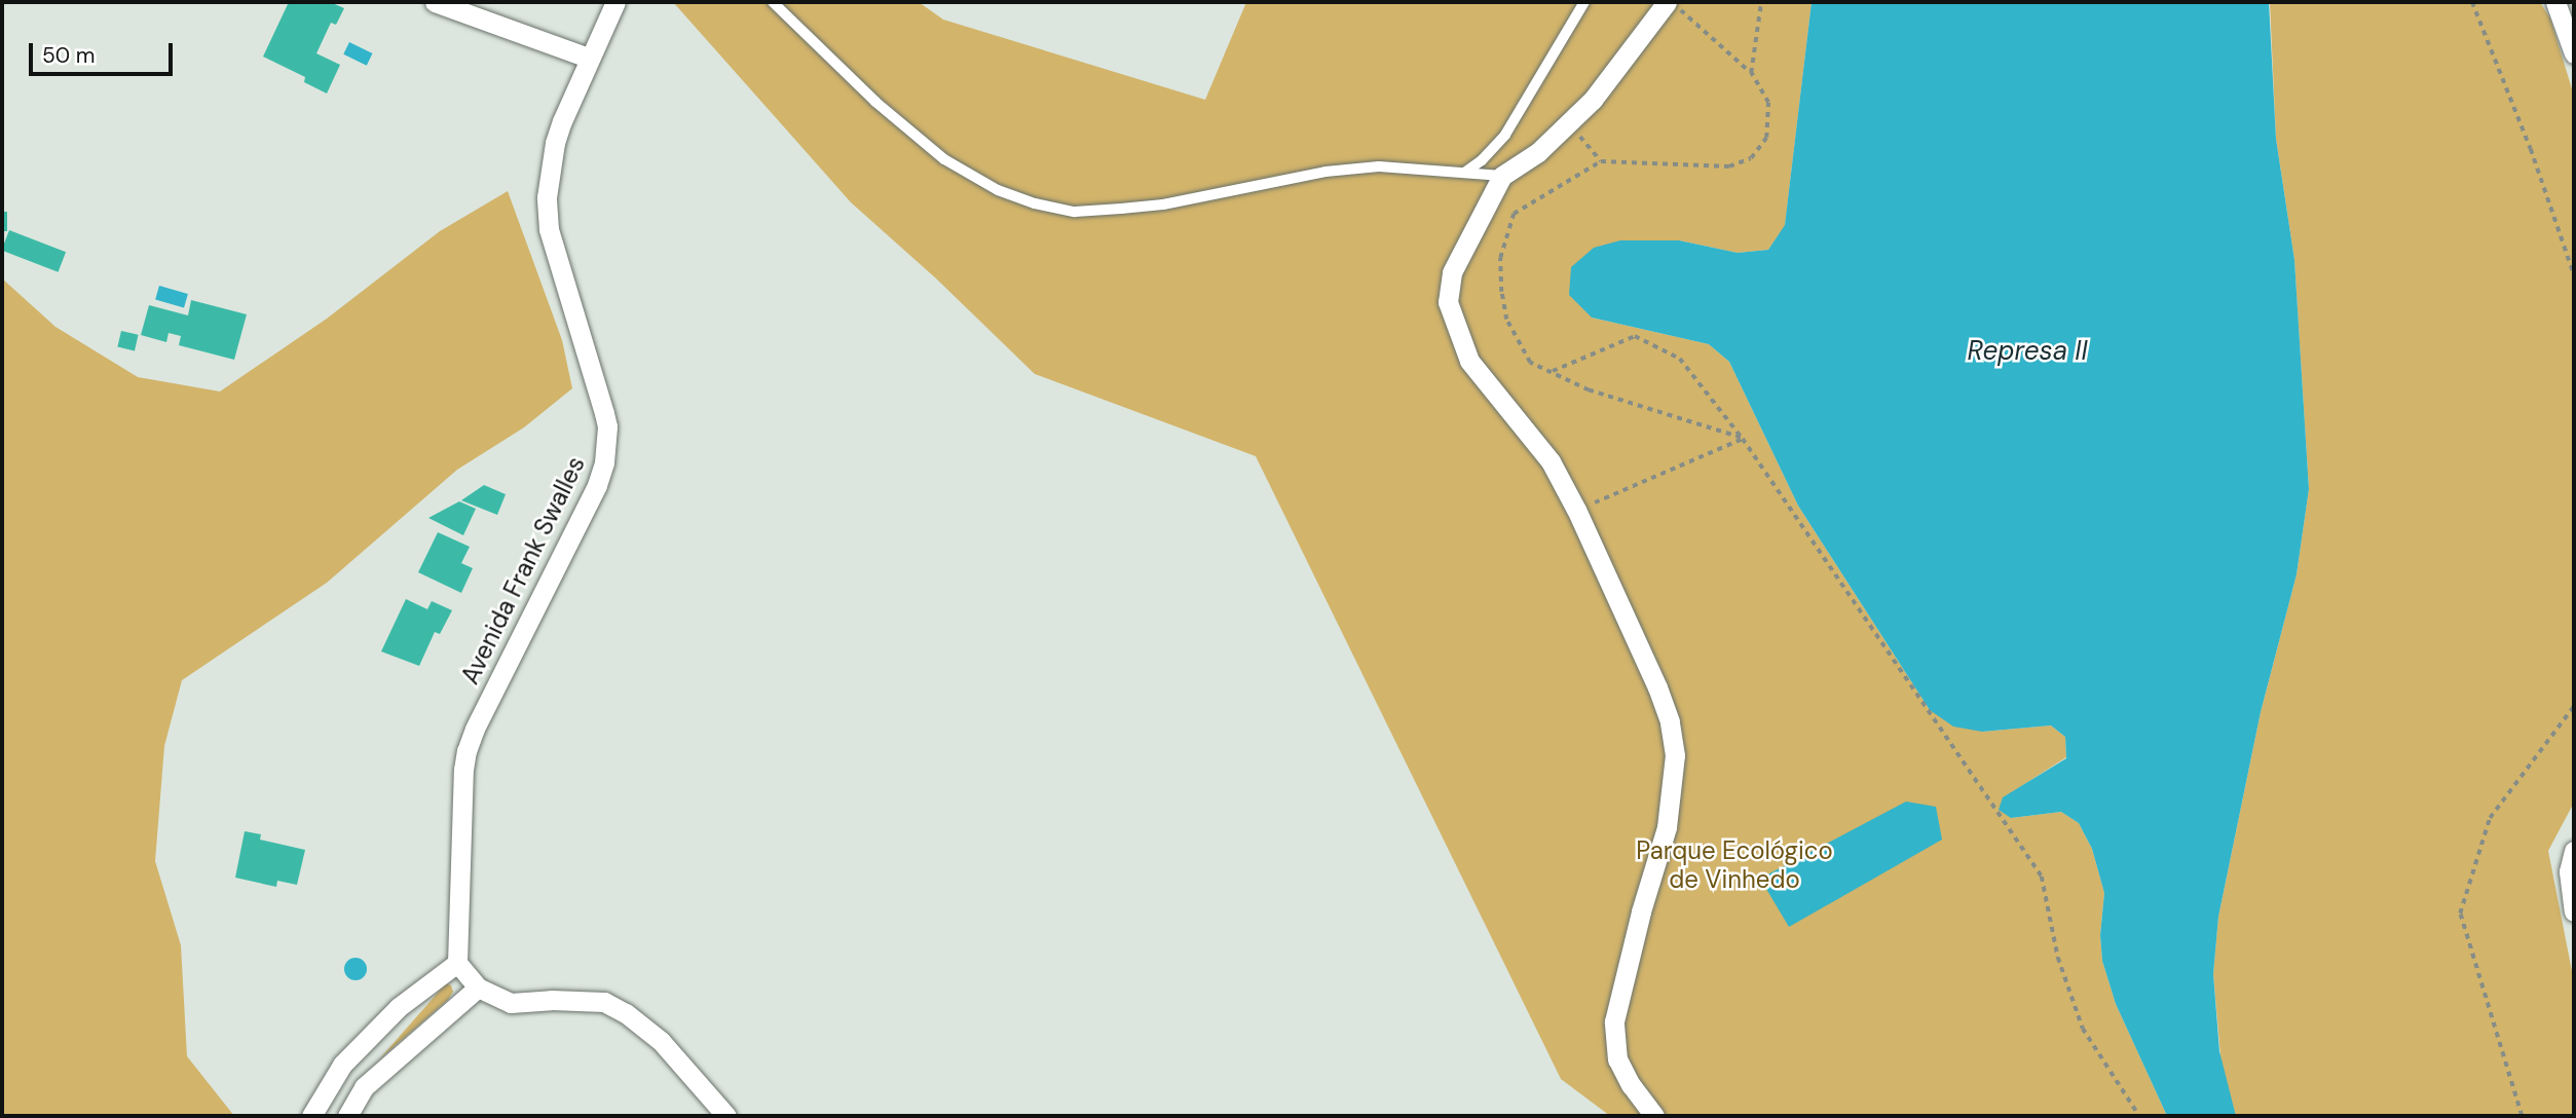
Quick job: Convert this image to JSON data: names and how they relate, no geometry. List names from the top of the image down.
{
  "streets": {
    "street": ["Avenida Frank Swalles"]
  },
  "water": ["Represa II"],
  "parks": ["Parque Ecológico de Vinhedo"],
  "scale_bar": "50 m"
}
